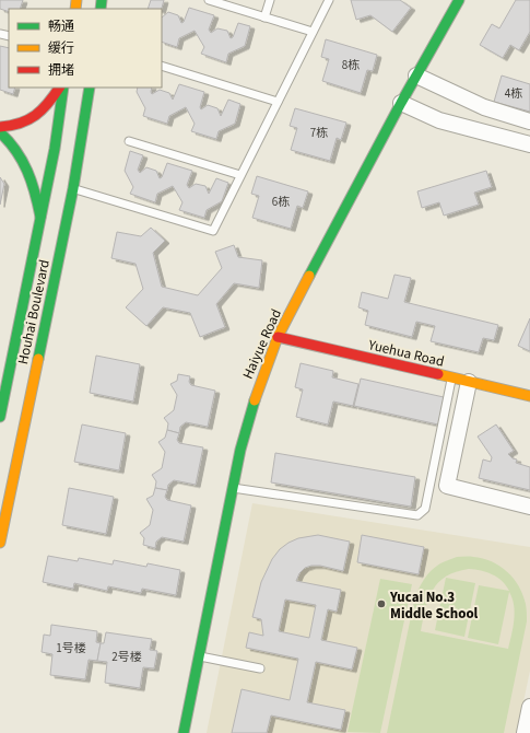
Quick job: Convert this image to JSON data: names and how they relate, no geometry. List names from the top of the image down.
{
  "streets": {
    "street": ["Houhai Boulevard", "Haiyue Road", "Yuehua Road"]
  },
  "crossings": [
    ["Haiyue Road", "Yuehua Road"]
  ],
  "places": ["Yucai No.3 Middle School"],
  "house_numbers": [
    "8栋",
    "4栋",
    "7栋",
    "6栋",
    "1号楼",
    "2号楼"
  ],
  "legend": ["畅通", "缓行", "拥堵"]
}
